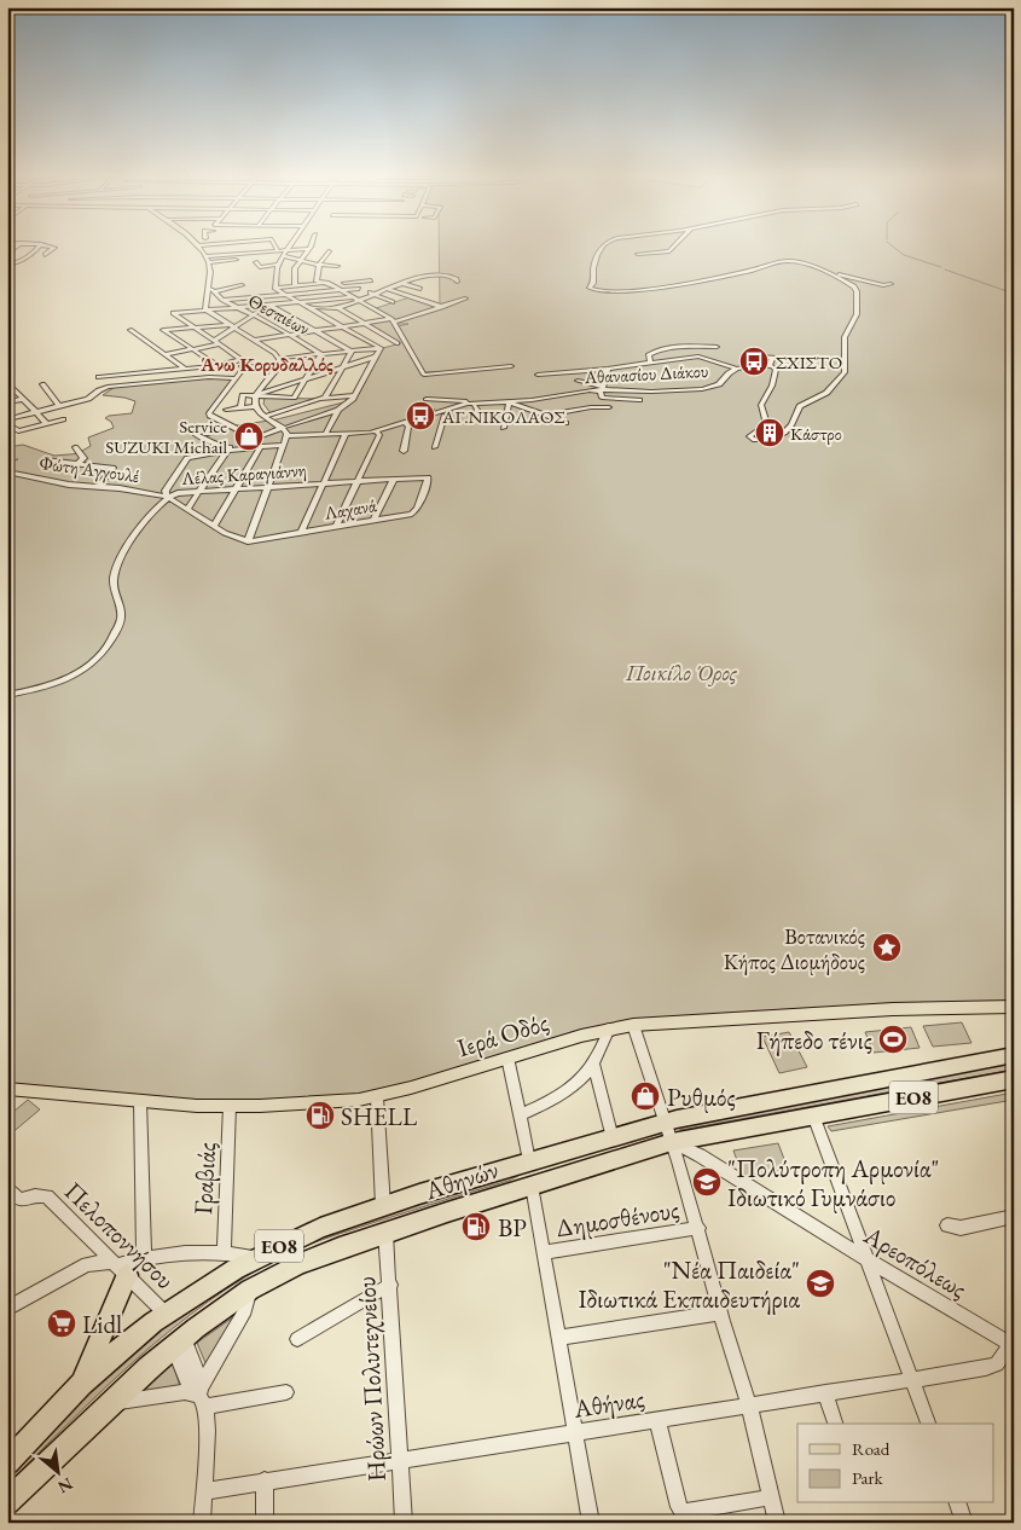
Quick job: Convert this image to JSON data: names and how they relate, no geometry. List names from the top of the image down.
{
  "streets": {
    "highway": ["ΕΟ8", "Αθηνών"],
    "main road": ["Ιερά Οδός"],
    "street": [
      "Θεσπιέων",
      "Αθανασίου Διάκου",
      "Φώτη Αγγουλέ",
      "Λέλας Καραγιάννη",
      "Λαχανά",
      "Γραβιάς",
      "Δημοσθένους",
      "Πελοποννήσου",
      "Αρεοπόλεως",
      "Ηρώων Πολυτεχνείου",
      "Αθήνας"
    ]
  },
  "crossings": [
    ["Αθανασίου Διάκου", "Φώτη Αγγουλέ"],
    ["Αθανασίου Διάκου", "Λέλας Καραγιάννη"],
    ["Φώτη Αγγουλέ", "Λέλας Καραγιάννη"],
    ["Λέλας Καραγιάννη", "Λαχανά"],
    ["Ιερά Οδός", "Γραβιάς"],
    ["Αθηνών", "Πελοποννήσου"],
    ["Αθηνών", "Αρεοπόλεως"],
    ["Αθηνών", "Ηρώων Πολυτεχνείου"],
    ["Αρεοπόλεως", "Αθήνας"],
    ["Ηρώων Πολυτεχνείου", "Αθήνας"]
  ],
  "districts": ["Άνω Κορυδαλλός"],
  "parks": ["Ποικίλο Όρος"],
  "places": {
    "bus stop": ["ΣΧΙΣΤΟ", "ΑΓ.ΝΙΚΟΛΑΟΣ"],
    "building": ["Κάστρο"],
    "shop": ["Service SUZUKI Michail", "Ρυθμός"],
    "place": ["Βοτανικός Κήπος Διομήδους"],
    "sports": ["Γήπεδο τένις"],
    "fuel station": ["SHELL", "BP"],
    "school or university": ["\"Πολύτροπη Αρμονία\" Ιδιωτικό Γυμνάσιο", "\"Νέα Παιδεία\" Ιδιωτικά Εκπαιδευτήρια"],
    "supermarket": ["Lidl"]
  },
  "legend": ["Road", "Park"],
  "north": "bottom right"
}
